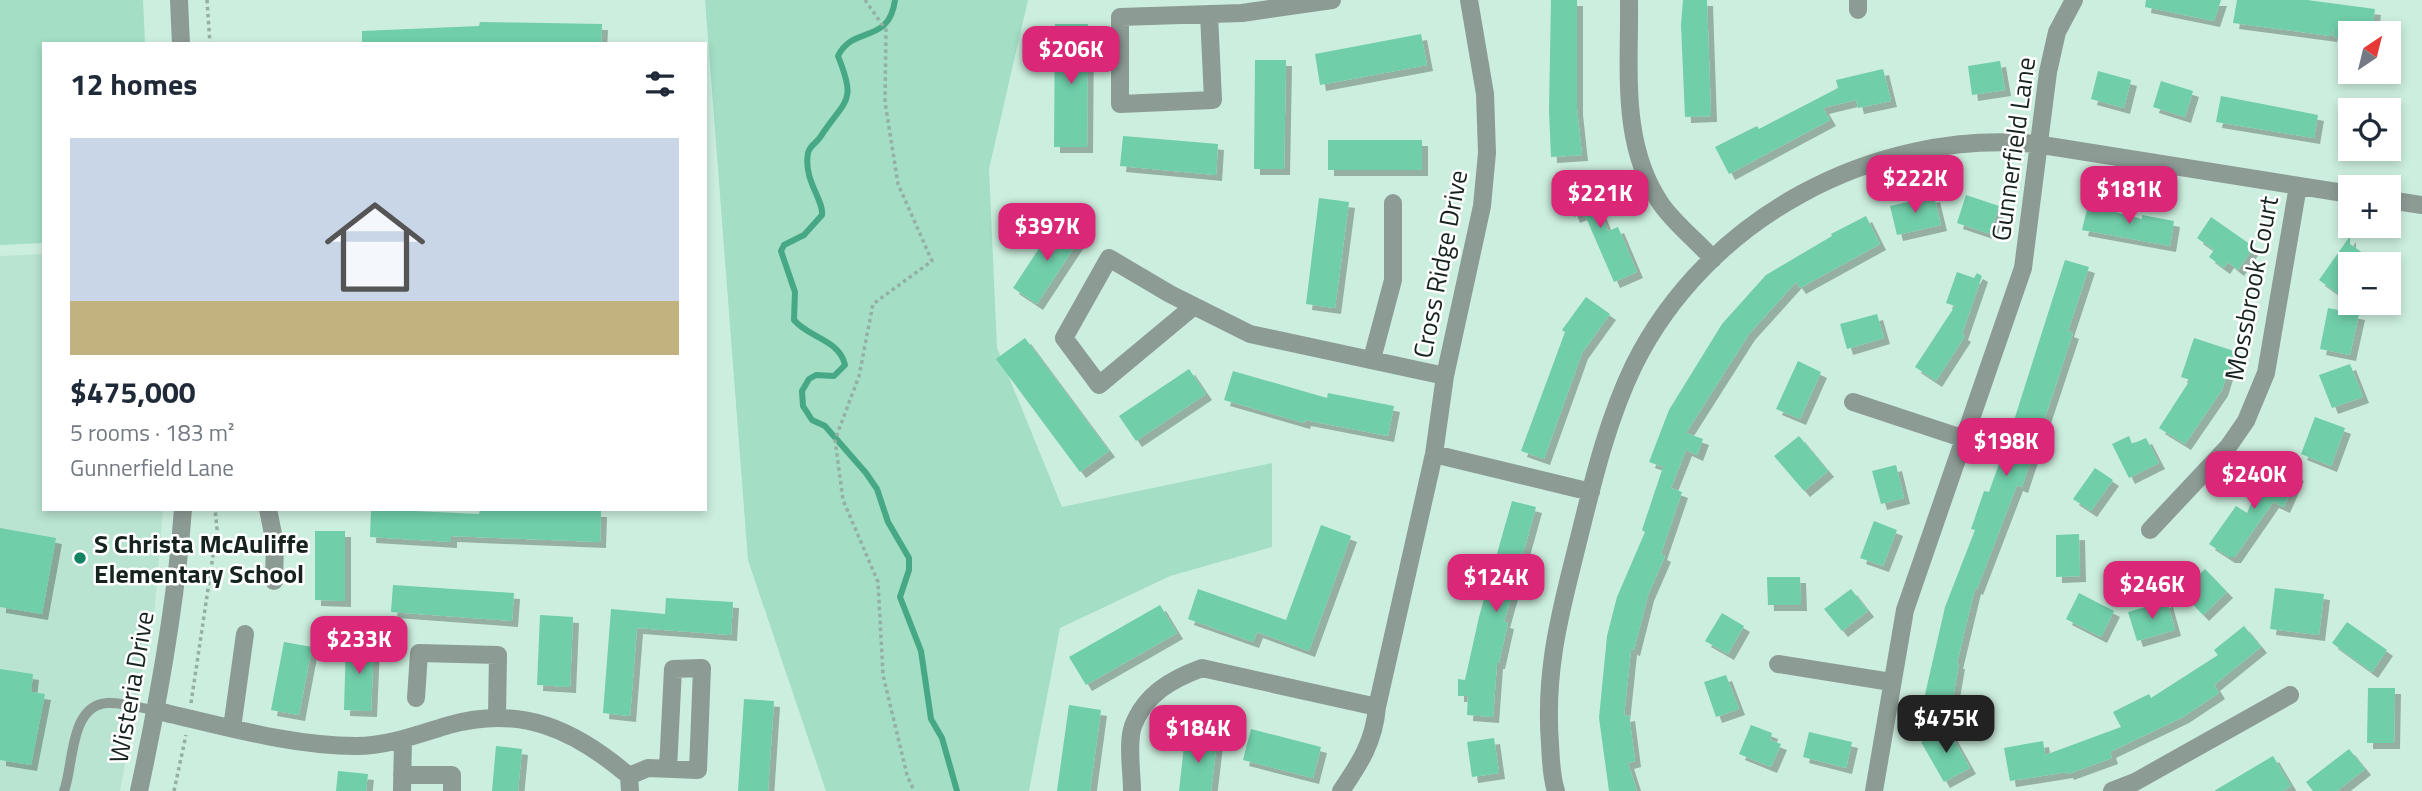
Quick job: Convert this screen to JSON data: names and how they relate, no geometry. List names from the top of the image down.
{
  "streets": {
    "street": [
      "Gunnerfield Lane",
      "Cross Ridge Drive",
      "Mossbrook Court",
      "Wisteria Drive"
    ]
  },
  "places": ["S Christa McAuliffe Elementary School"],
  "north": "top right",
  "page": {
    "map_buttons": ["+", "−"],
    "price": [
      "$206K",
      "$222K",
      "$181K",
      "$221K",
      "$397K",
      "$198K",
      "$240K",
      "$124K",
      "$246K",
      "$233K",
      "$475K",
      "$184K"
    ],
    "heading": "12 homes",
    "list": [
      {
        "name": "$475,000",
        "note": "5 rooms · 183 m² · Gunnerfield Lane"
      }
    ]
  }
}
